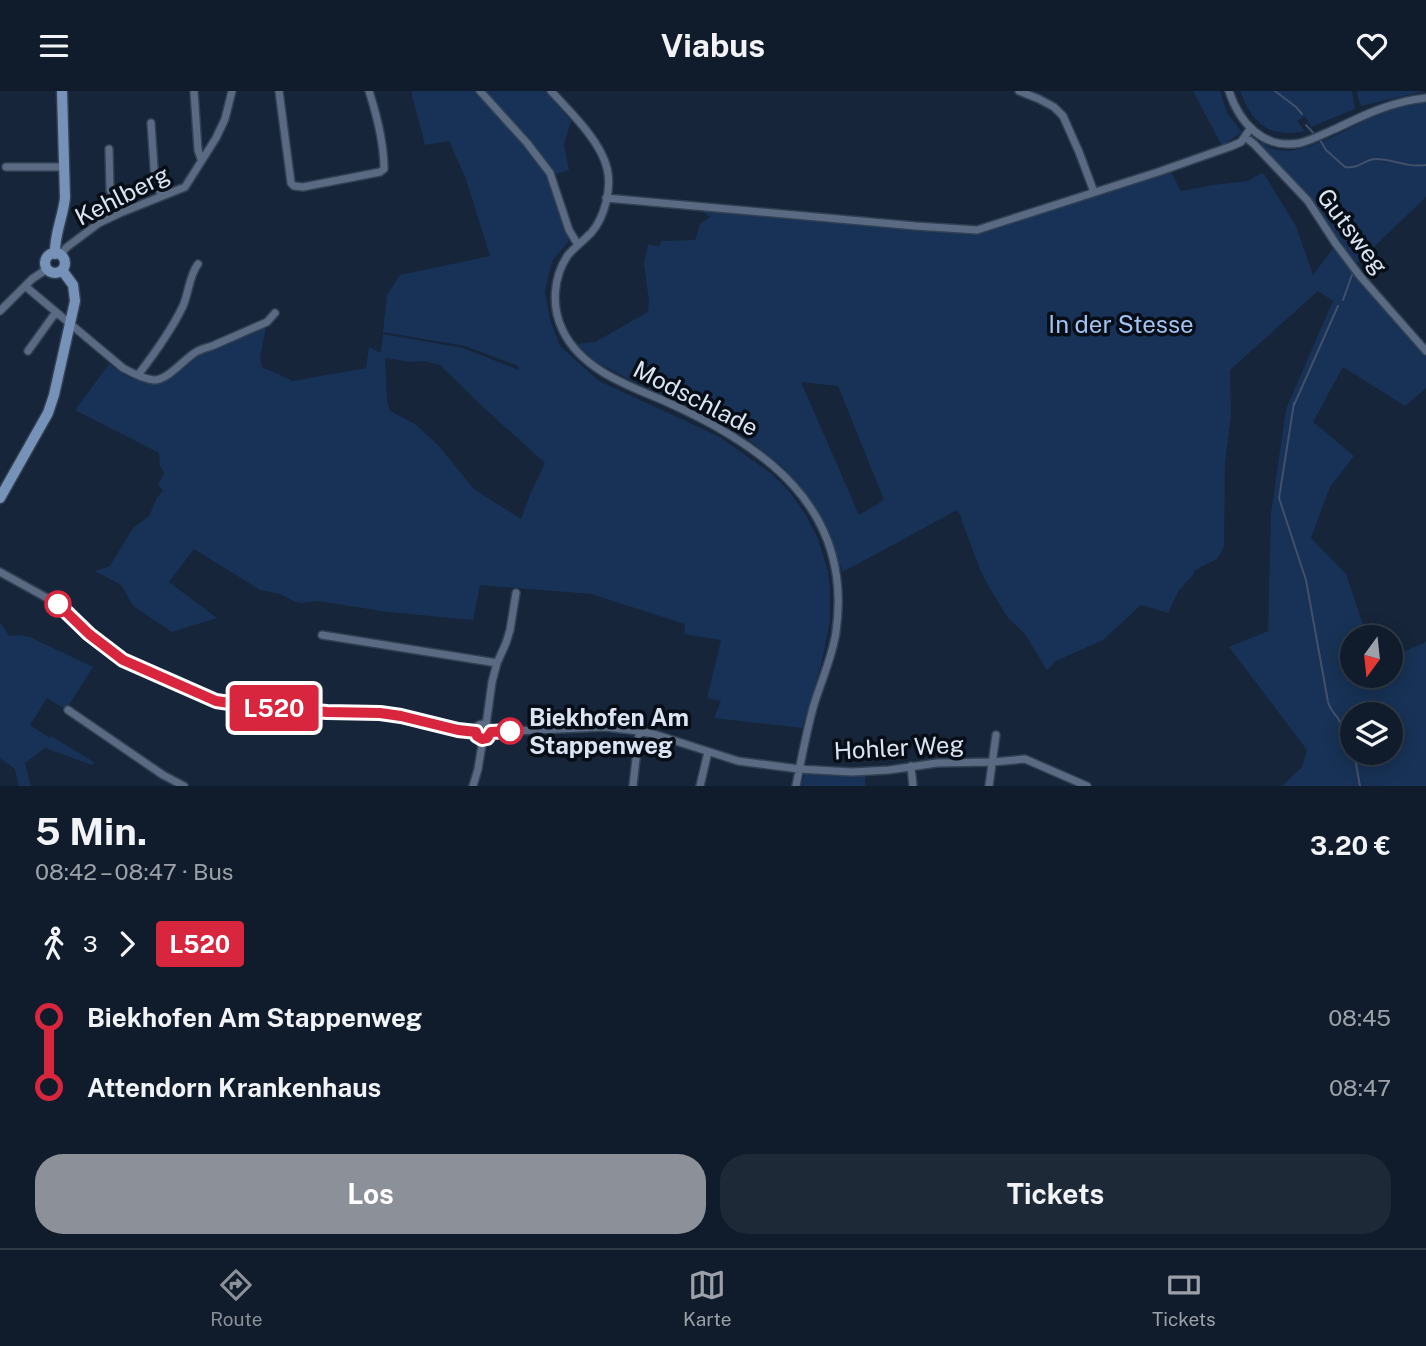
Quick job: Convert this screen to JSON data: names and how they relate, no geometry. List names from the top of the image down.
{
  "streets": {
    "street": [
      "Kehlberg",
      "Gutsweg",
      "Modschlade",
      "Hohler Weg"
    ]
  },
  "crossings": [
    ["Modschlade", "Hohler Weg"]
  ],
  "parks": ["In der Stesse"],
  "places": ["Biekhofen Am Stappenweg"],
  "lines": ["bus line L520"],
  "north": "bottom",
  "page": {
    "header": "Viabus",
    "on_map": "L520",
    "heading": ["5 Min.", "08:42 – 08:47 · Bus", "3.20 €"],
    "legs": ["3", "L520"],
    "list": [
      {
        "name": "Biekhofen Am Stappenweg",
        "value": "08:45"
      },
      {
        "name": "Attendorn Krankenhaus",
        "value": "08:47"
      }
    ],
    "buttons": ["Los", "Tickets"],
    "tabs": ["Route", "Karte", "Tickets"]
  }
}
